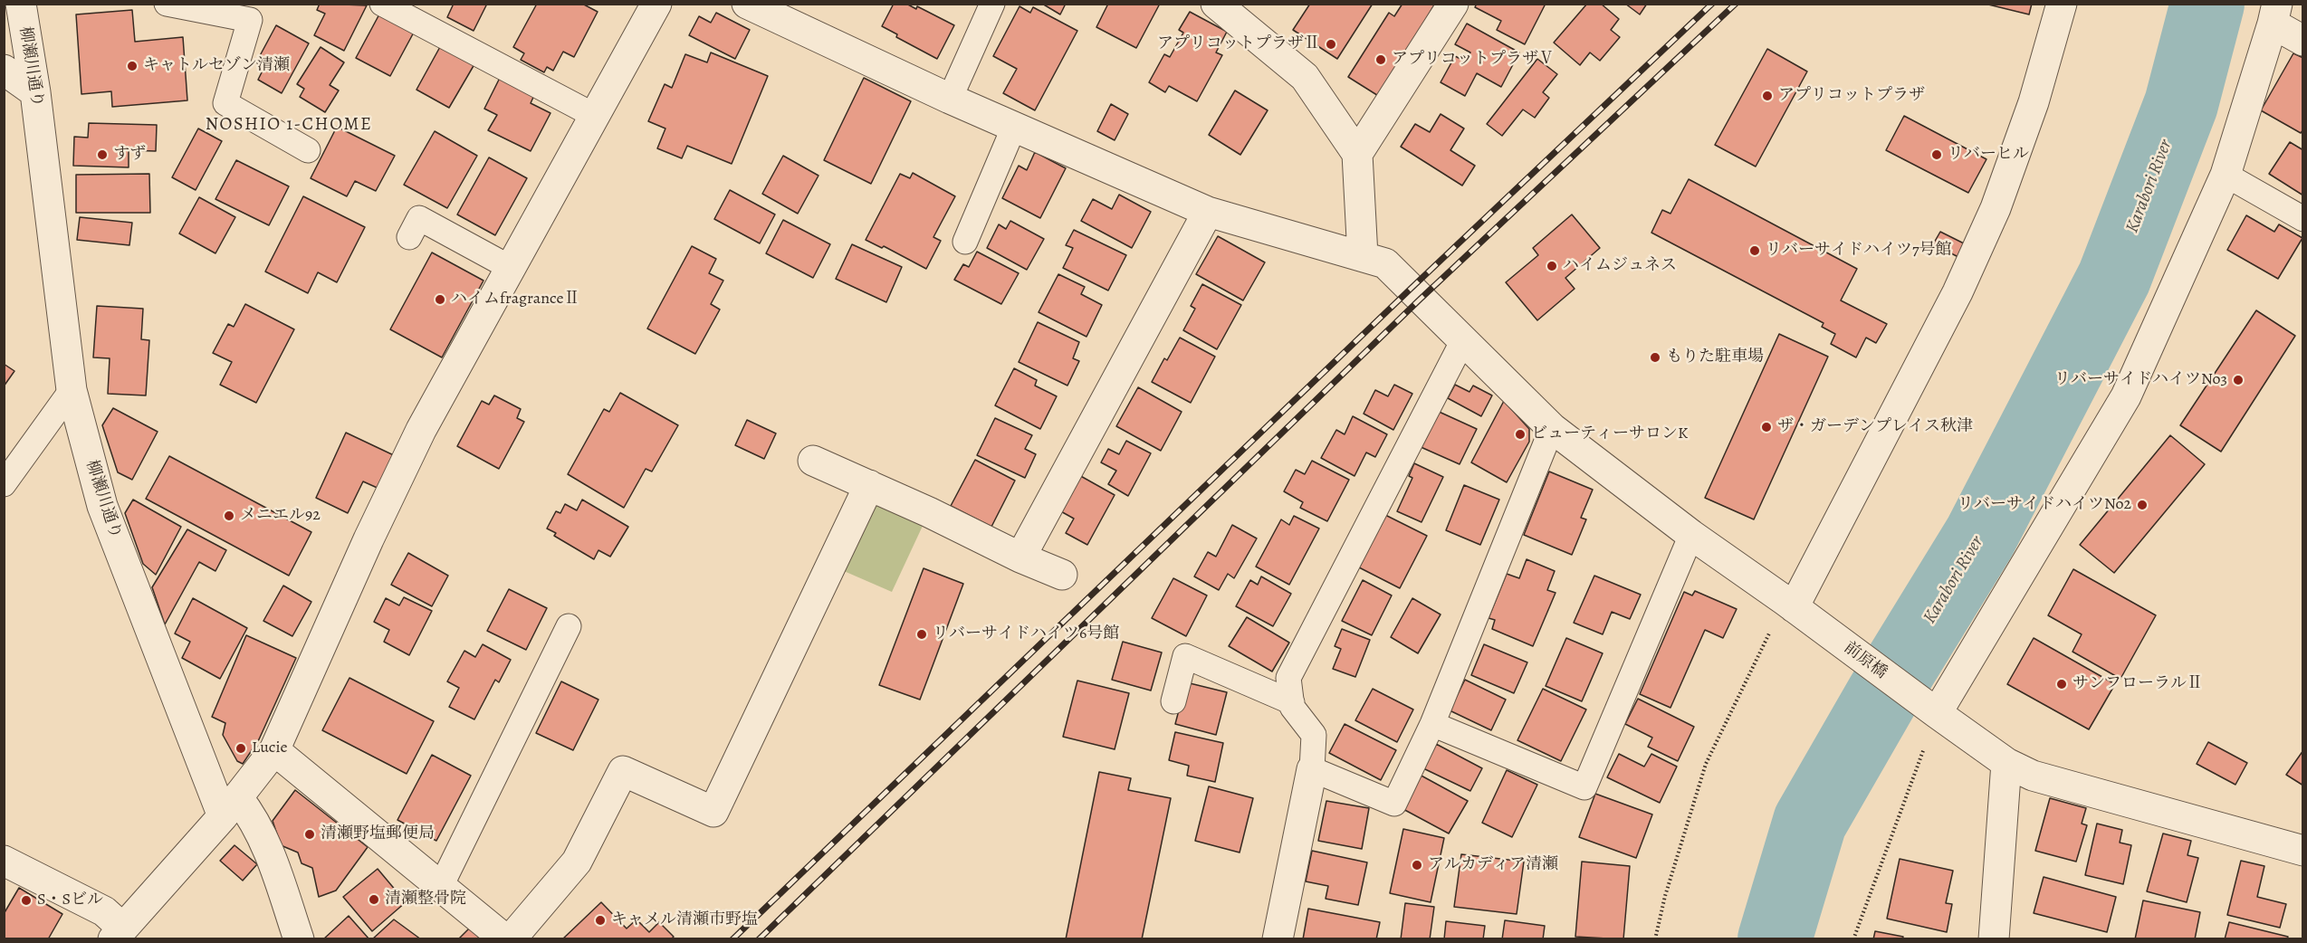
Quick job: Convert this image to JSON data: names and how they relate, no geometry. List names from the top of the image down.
{
  "streets": {
    "street": ["柳瀬川通り", "前原橋"]
  },
  "districts": ["NOSHIO 1-CHOME"],
  "water": ["Karabori River"],
  "places": [
    "アプリコットプラザⅡ",
    "アプリコットプラザⅤ",
    "キャトルセゾン清瀬",
    "アプリコットプラザ",
    "すず",
    "リバーヒル",
    "リバーサイドハイツ7号館",
    "ハイムジュネス",
    "ハイムfragranceⅡ",
    "もりた駐車場",
    "リバーサイドハイツNo3",
    "ザ・ガーデンプレイス秋津",
    "ビューティーサロンK",
    "リバーサイドハイツNo2",
    "メニエル92",
    "リバーサイドハイツ6号館",
    "サンフローラルⅡ",
    "Lucie",
    "清瀬野塩郵便局",
    "アルカディア清瀬",
    "清瀬整骨院",
    "S・Sビル",
    "キャメル清瀬市野塩"
  ]
}
